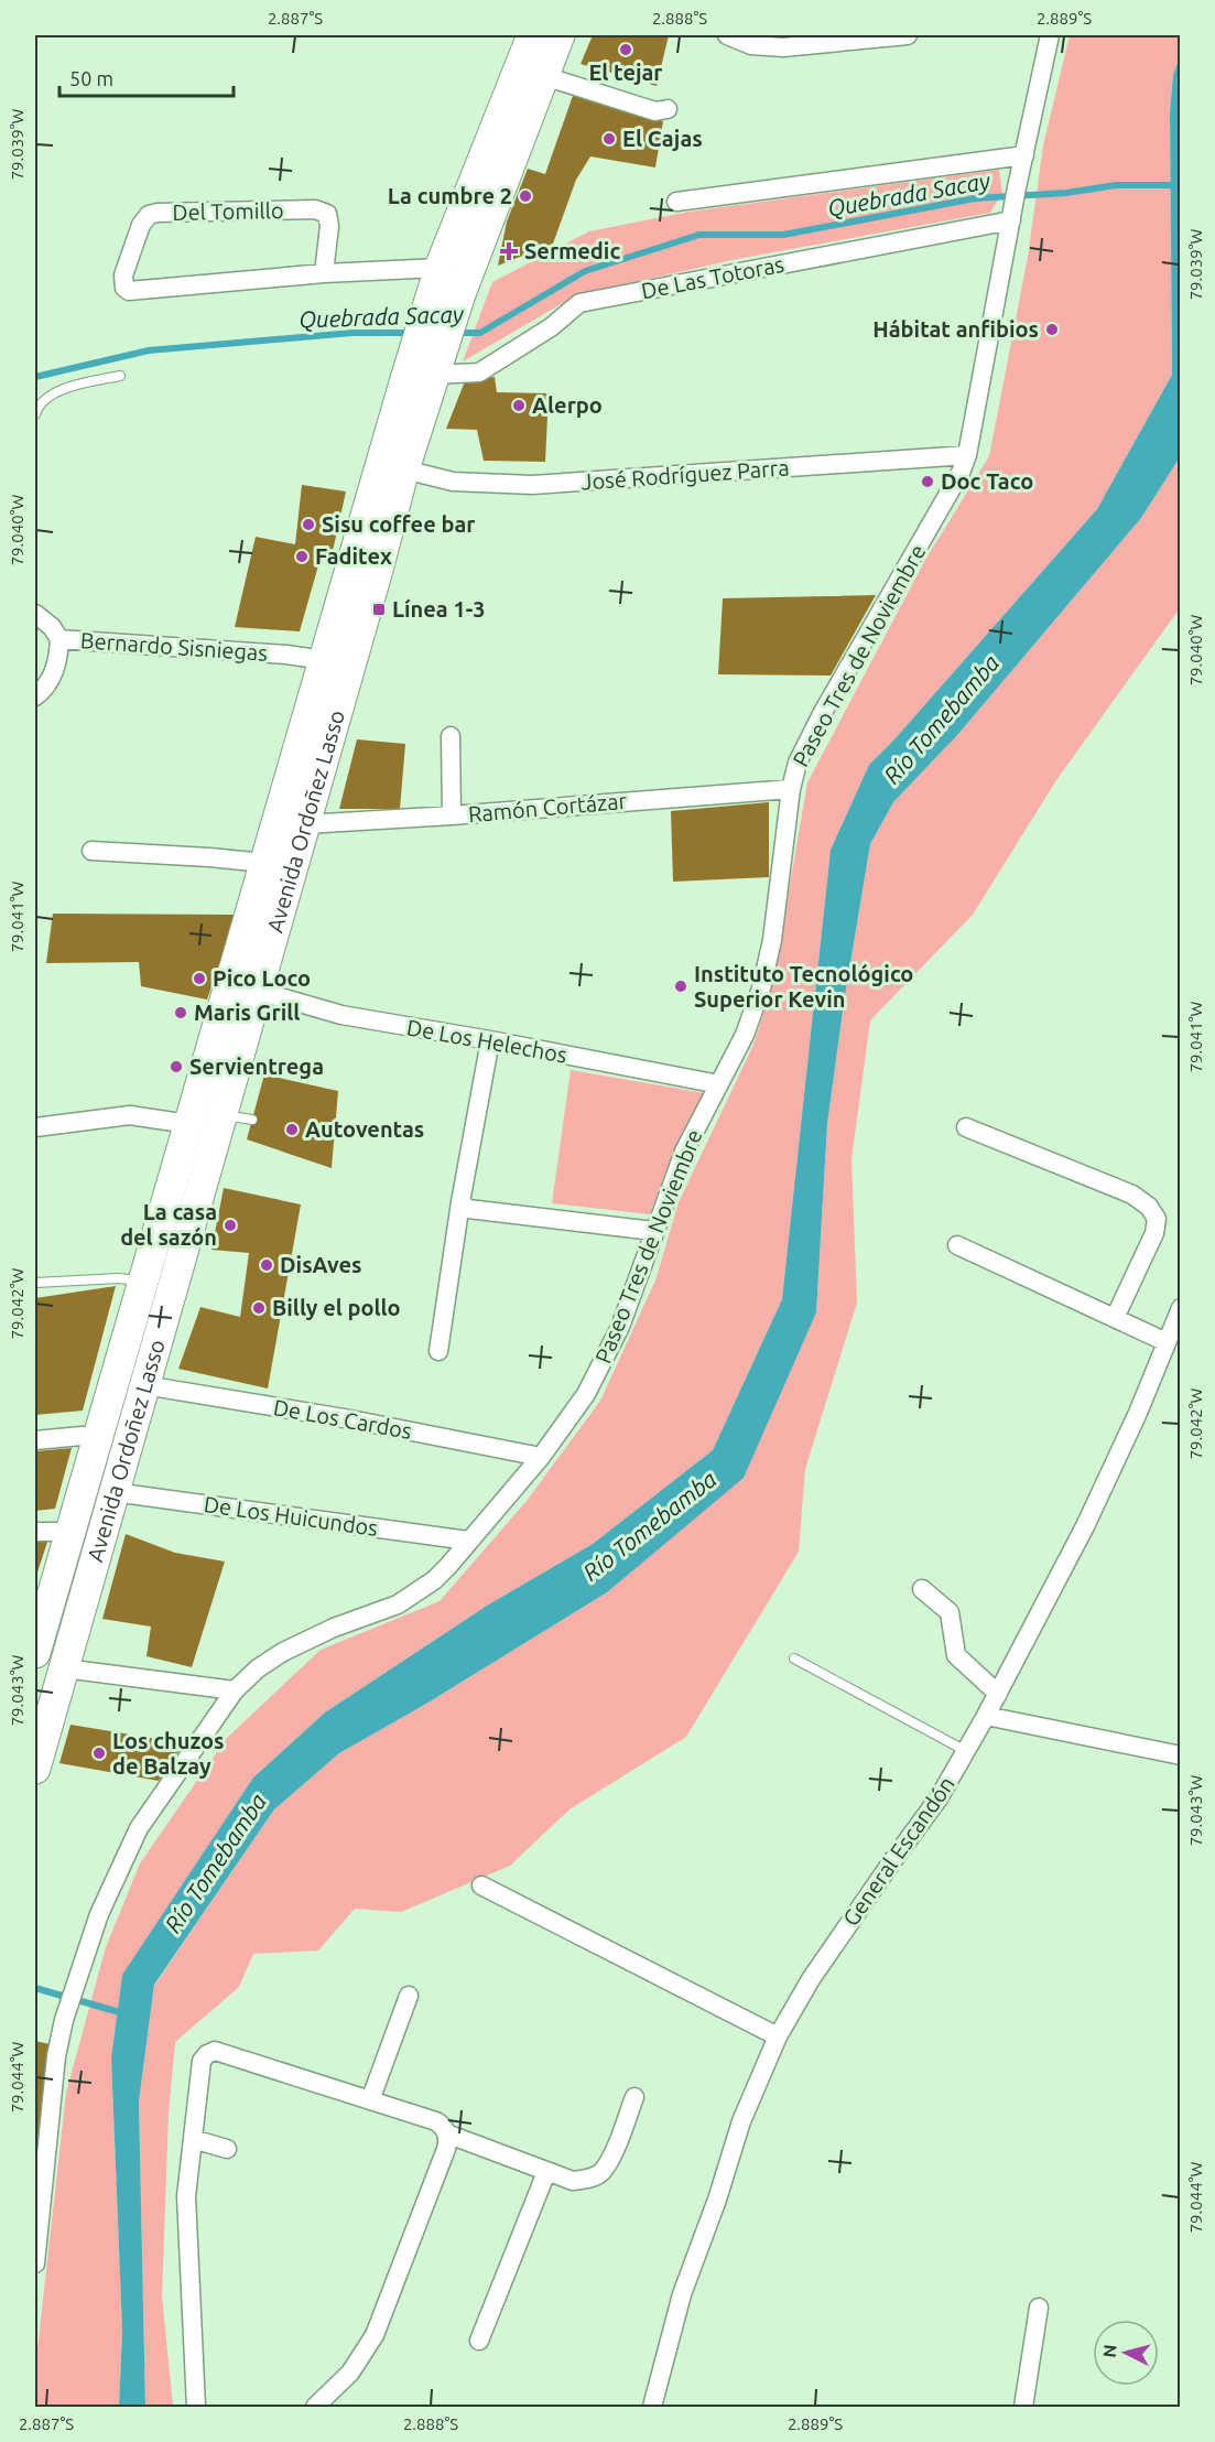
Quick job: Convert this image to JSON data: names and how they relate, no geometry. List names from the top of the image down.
{
  "streets": {
    "main road": ["Avenida Ordoñez Lasso"],
    "street": [
      "Del Tomillo",
      "De Las Totoras",
      "José Rodríguez Parra",
      "Bernardo Sisniegas",
      "Paseo Tres de Noviembre",
      "Ramón Cortázar",
      "De Los Helechos",
      "De Los Cardos",
      "De Los Huicundos",
      "General Escandón"
    ]
  },
  "crossings": [
    ["Del Tomillo", "Avenida Ordoñez Lasso"],
    ["De Las Totoras", "Paseo Tres de Noviembre"],
    ["De Las Totoras", "Avenida Ordoñez Lasso"],
    ["José Rodríguez Parra", "Paseo Tres de Noviembre"],
    ["José Rodríguez Parra", "Avenida Ordoñez Lasso"],
    ["Bernardo Sisniegas", "Avenida Ordoñez Lasso"],
    ["Paseo Tres de Noviembre", "Ramón Cortázar"],
    ["Paseo Tres de Noviembre", "De Los Helechos"],
    ["Paseo Tres de Noviembre", "De Los Cardos"],
    ["Paseo Tres de Noviembre", "De Los Huicundos"],
    ["Ramón Cortázar", "Avenida Ordoñez Lasso"],
    ["Avenida Ordoñez Lasso", "De Los Helechos"],
    ["Avenida Ordoñez Lasso", "De Los Cardos"],
    ["Avenida Ordoñez Lasso", "De Los Huicundos"]
  ],
  "water": ["Quebrada Sacay", "Río Tomebamba"],
  "places": {
    "other": [
      "El tejar",
      "El Cajas",
      "La cumbre 2",
      "Hábitat anfibios",
      "Alerpo",
      "Doc Taco",
      "Sisu coffee bar",
      "Faditex",
      "Pico Loco",
      "Instituto Tecnológico Superior Kevin",
      "Maris Grill",
      "Servientrega",
      "Autoventas",
      "La casa del sazón",
      "DisAves",
      "Billy el pollo",
      "Los chuzos de Balzay"
    ],
    "health": ["Sermedic"],
    "transit": ["Línea 1-3"]
  },
  "scale_bar": "50 m",
  "north": "left",
  "coordinates": [
    "2.887°S",
    "2.888°S",
    "2.889°S",
    "79.039°W",
    "79.040°W",
    "79.041°W",
    "79.042°W",
    "79.043°W",
    "79.044°W"
  ]
}
